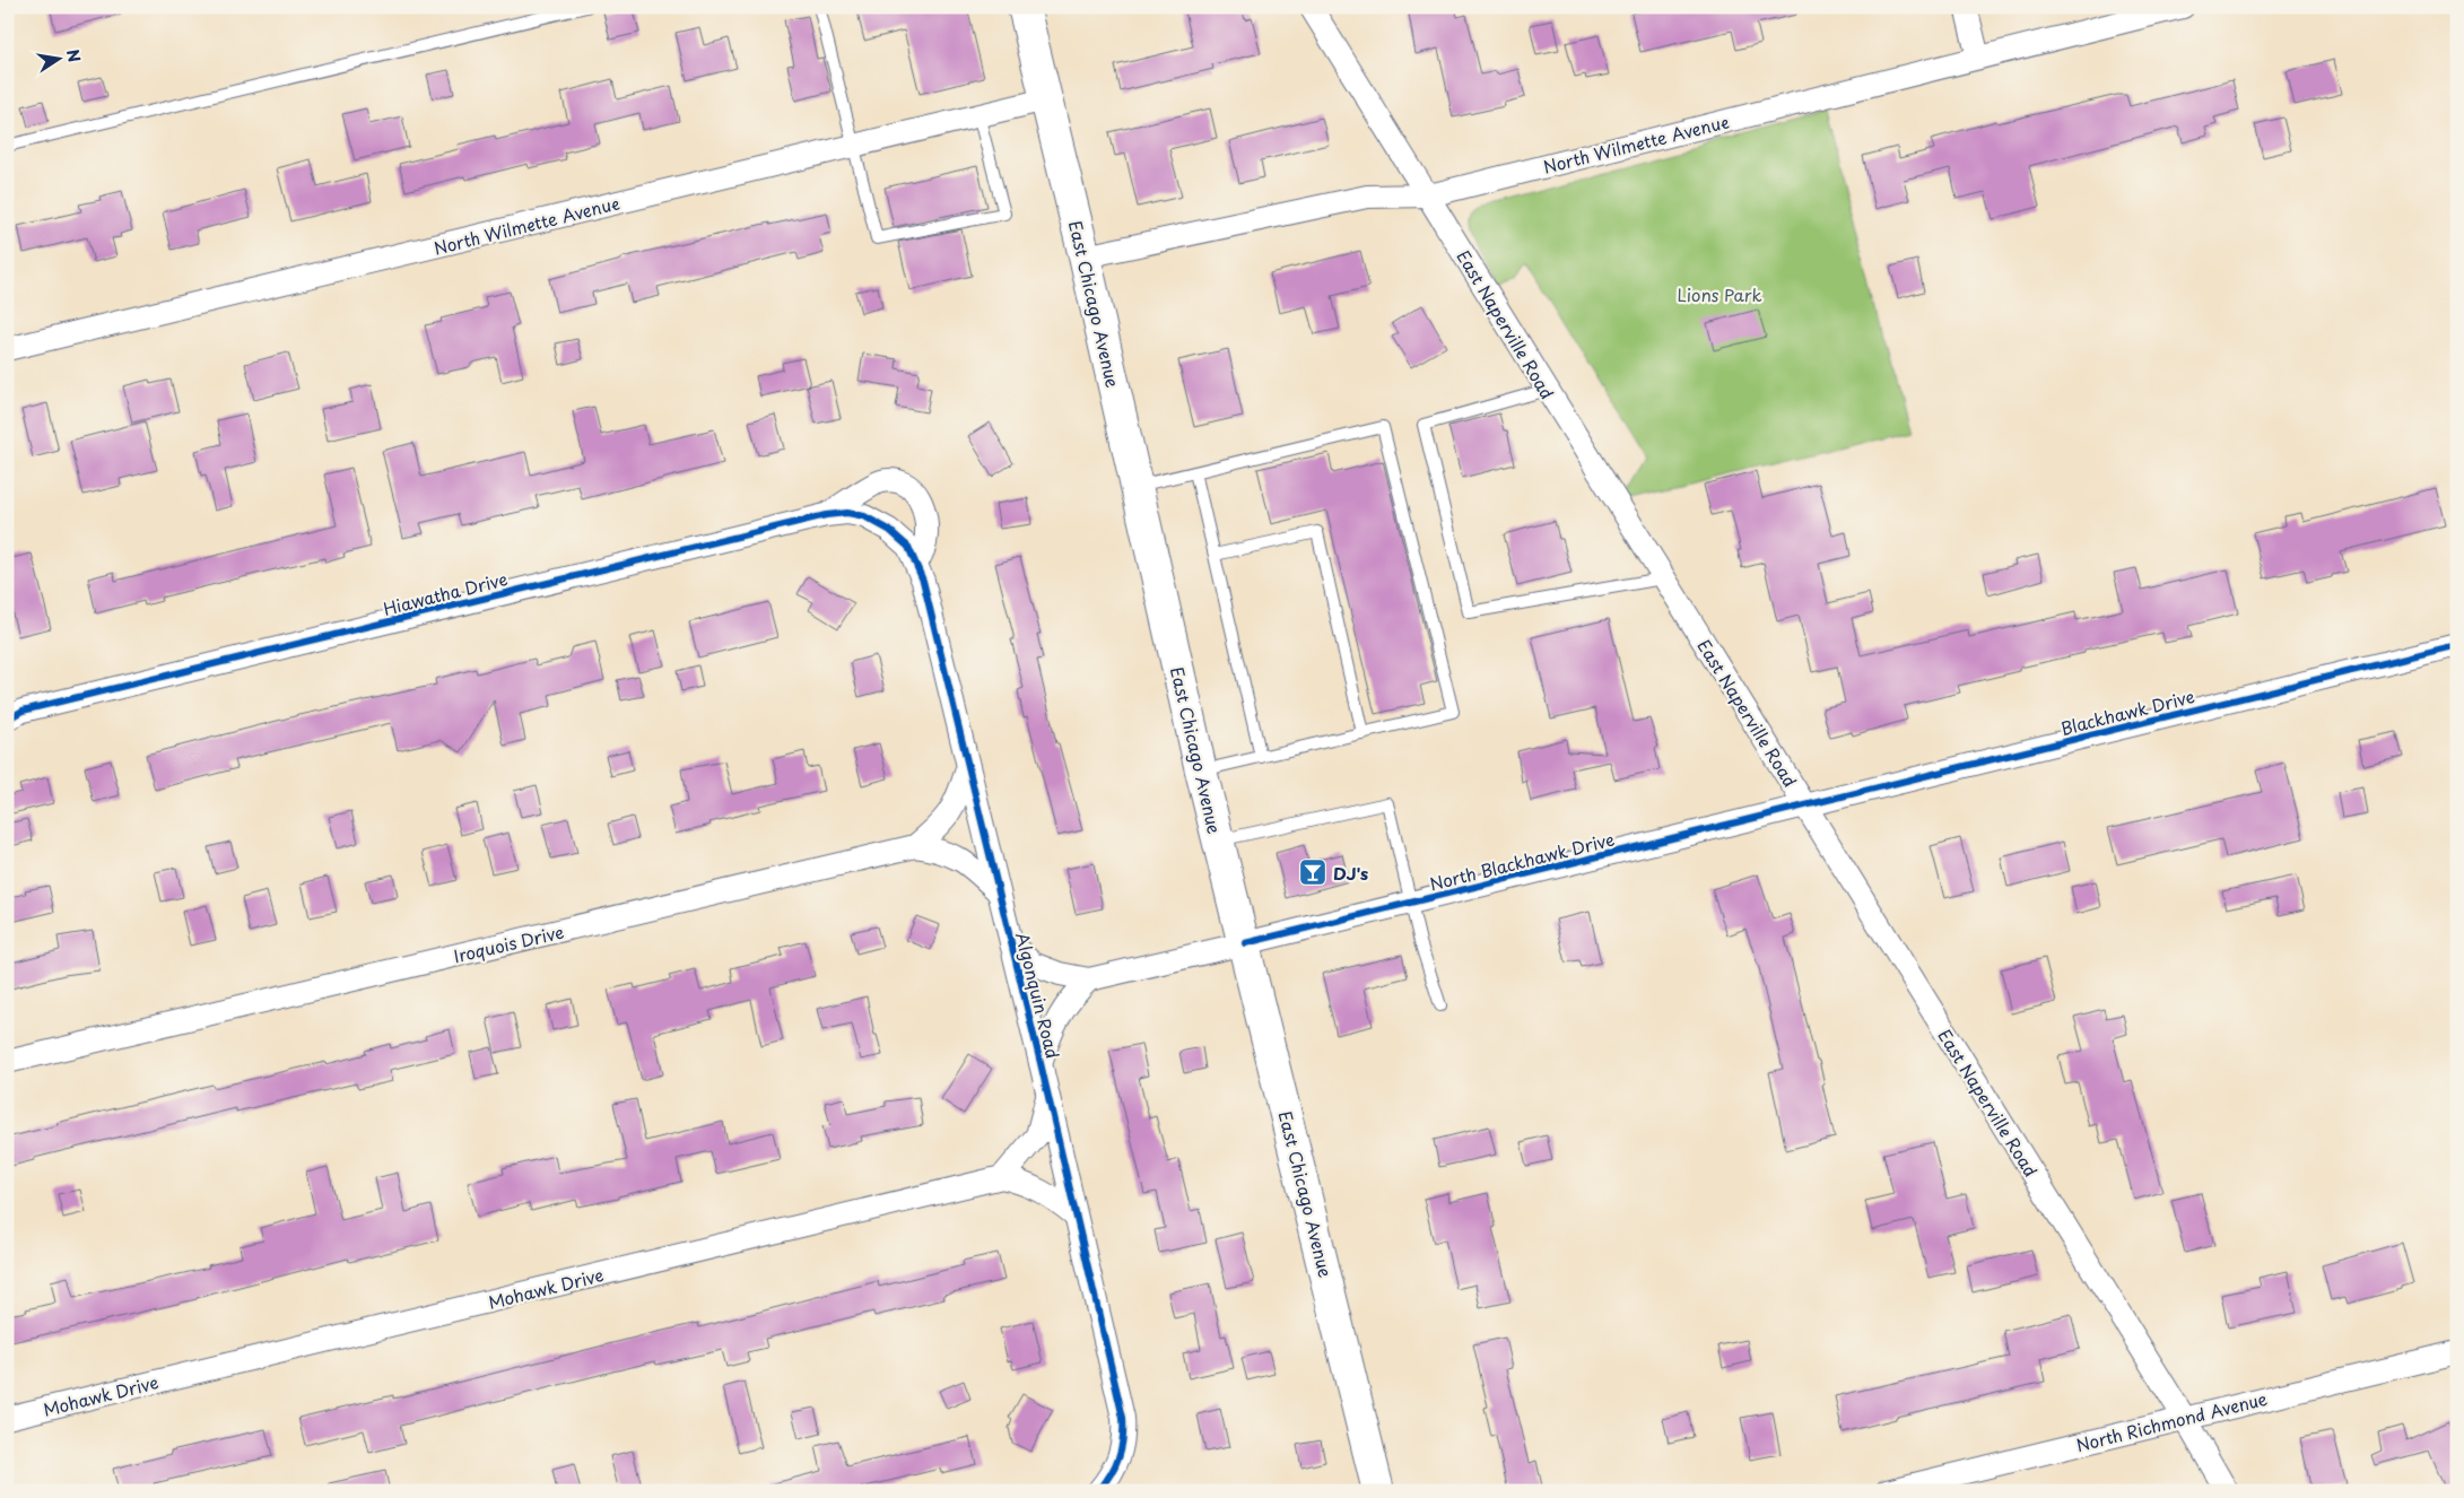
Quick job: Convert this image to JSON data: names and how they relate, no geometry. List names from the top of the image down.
{
  "streets": {
    "main road": ["East Chicago Avenue"],
    "street": [
      "North Wilmette Avenue",
      "East Naperville Road",
      "Hiawatha Drive",
      "Blackhawk Drive",
      "North Blackhawk Drive",
      "Iroquois Drive",
      "Algonquin Road",
      "Mohawk Drive",
      "North Richmond Avenue"
    ]
  },
  "crossings": [
    ["North Wilmette Avenue", "East Chicago Avenue"],
    ["North Wilmette Avenue", "East Naperville Road"],
    ["East Chicago Avenue", "North Blackhawk Drive"],
    ["East Naperville Road", "Blackhawk Drive"],
    ["East Naperville Road", "North Blackhawk Drive"],
    ["East Naperville Road", "North Richmond Avenue"],
    ["Hiawatha Drive", "Algonquin Road"],
    ["Blackhawk Drive", "North Blackhawk Drive"],
    ["North Blackhawk Drive", "Algonquin Road"],
    ["Iroquois Drive", "Algonquin Road"],
    ["Algonquin Road", "Mohawk Drive"]
  ],
  "parks": ["Lions Park"],
  "places": {
    "bar": ["DJ's"]
  },
  "north": "right"
}
